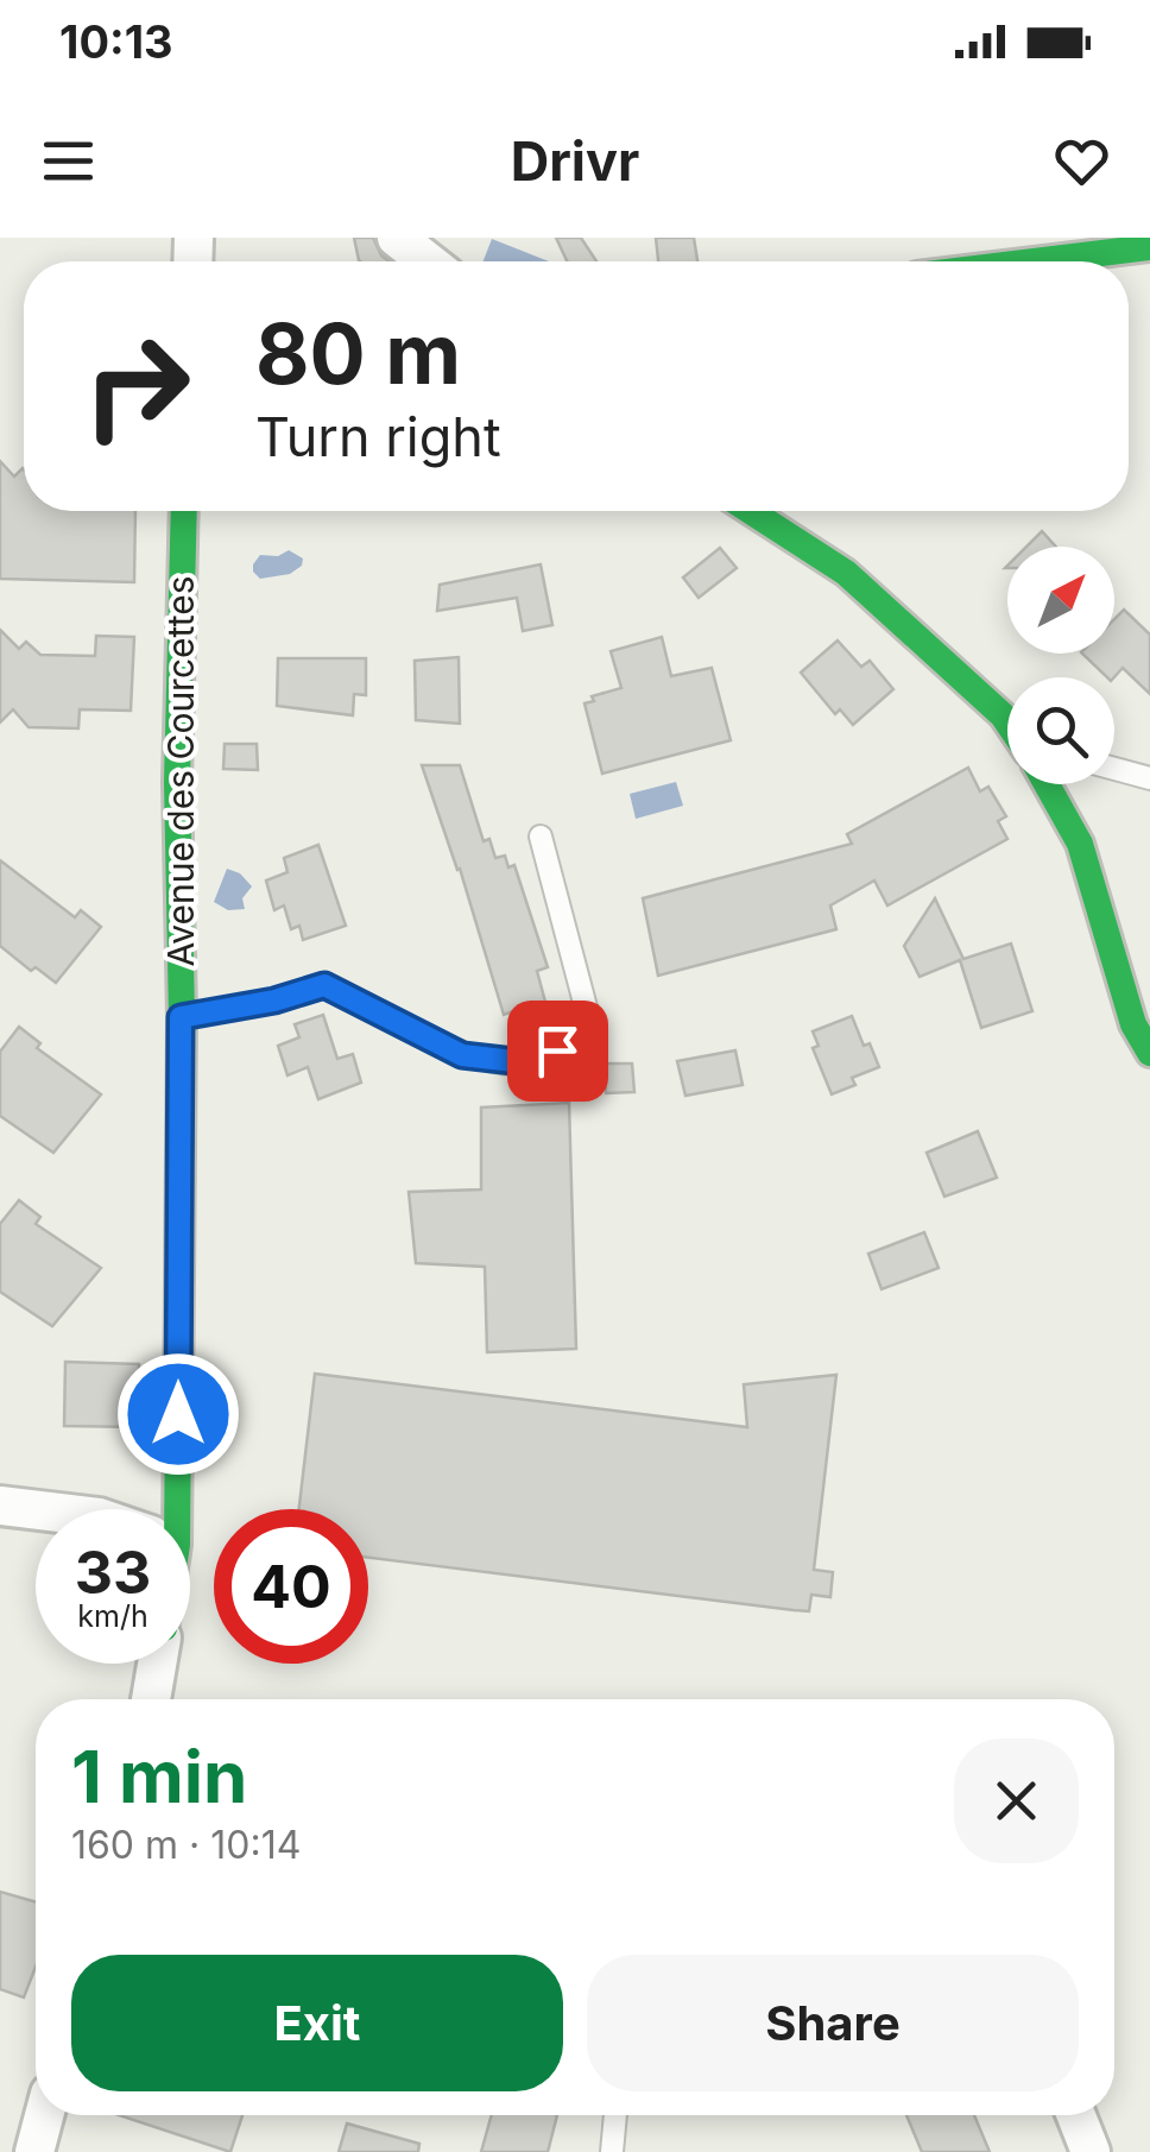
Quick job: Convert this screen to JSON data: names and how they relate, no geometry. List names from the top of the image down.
{
  "streets": {
    "street": ["Avenue des Courcettes"]
  },
  "north": "top right",
  "page": {
    "status": "10:13",
    "header": "Drivr",
    "turn": ["80 m", "Turn right"],
    "speed": "33 km/h",
    "limit": "40",
    "heading": ["1 min", "160 m · 10:14"],
    "buttons": ["Exit", "Share"]
  }
}
